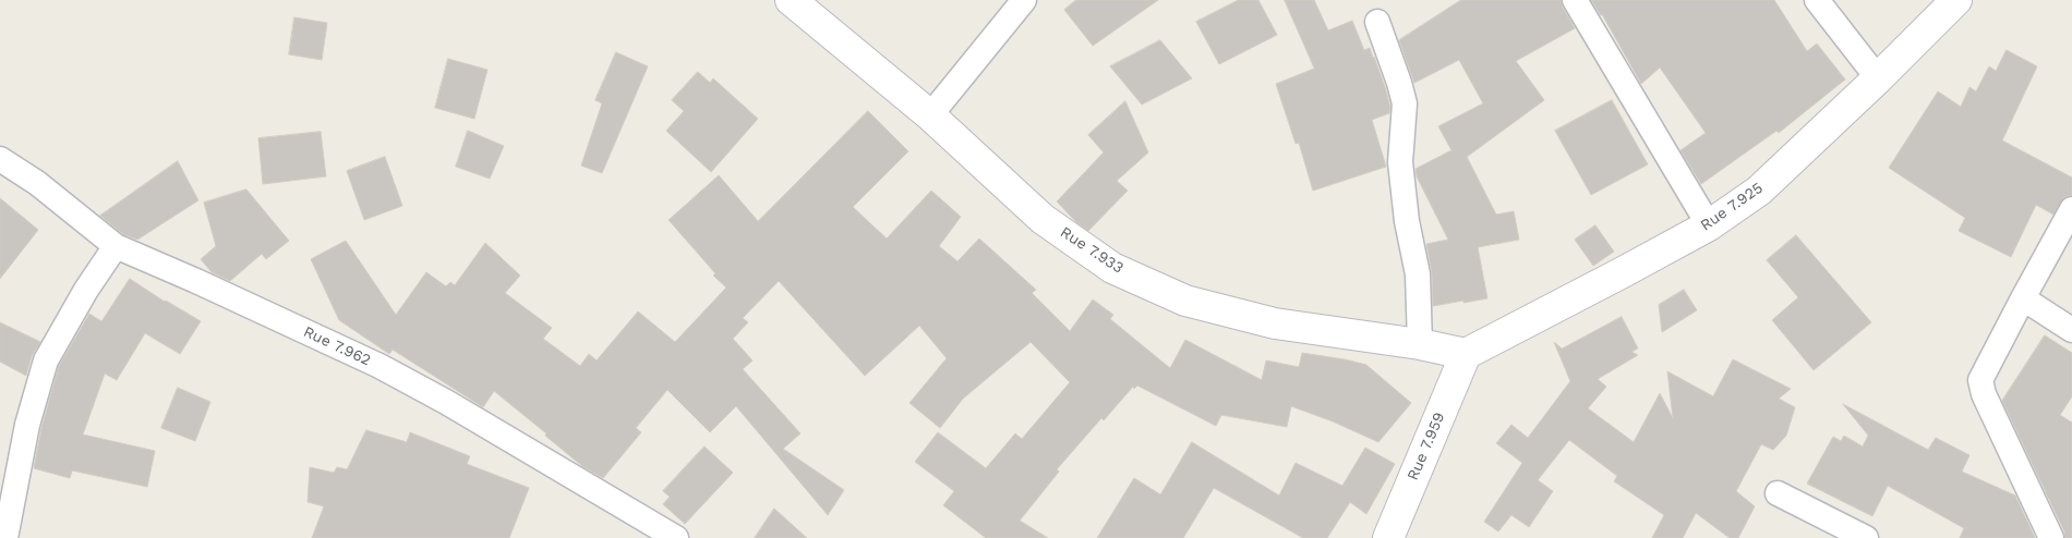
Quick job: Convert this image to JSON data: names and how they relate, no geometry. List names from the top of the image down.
{
  "streets": {
    "street": [
      "Rue 7.925",
      "Rue 7.933",
      "Rue 7.962",
      "Rue 7.959"
    ]
  },
  "crossings": [
    ["Rue 7.925", "Rue 7.933"],
    ["Rue 7.925", "Rue 7.959"],
    ["Rue 7.933", "Rue 7.959"]
  ]
}
